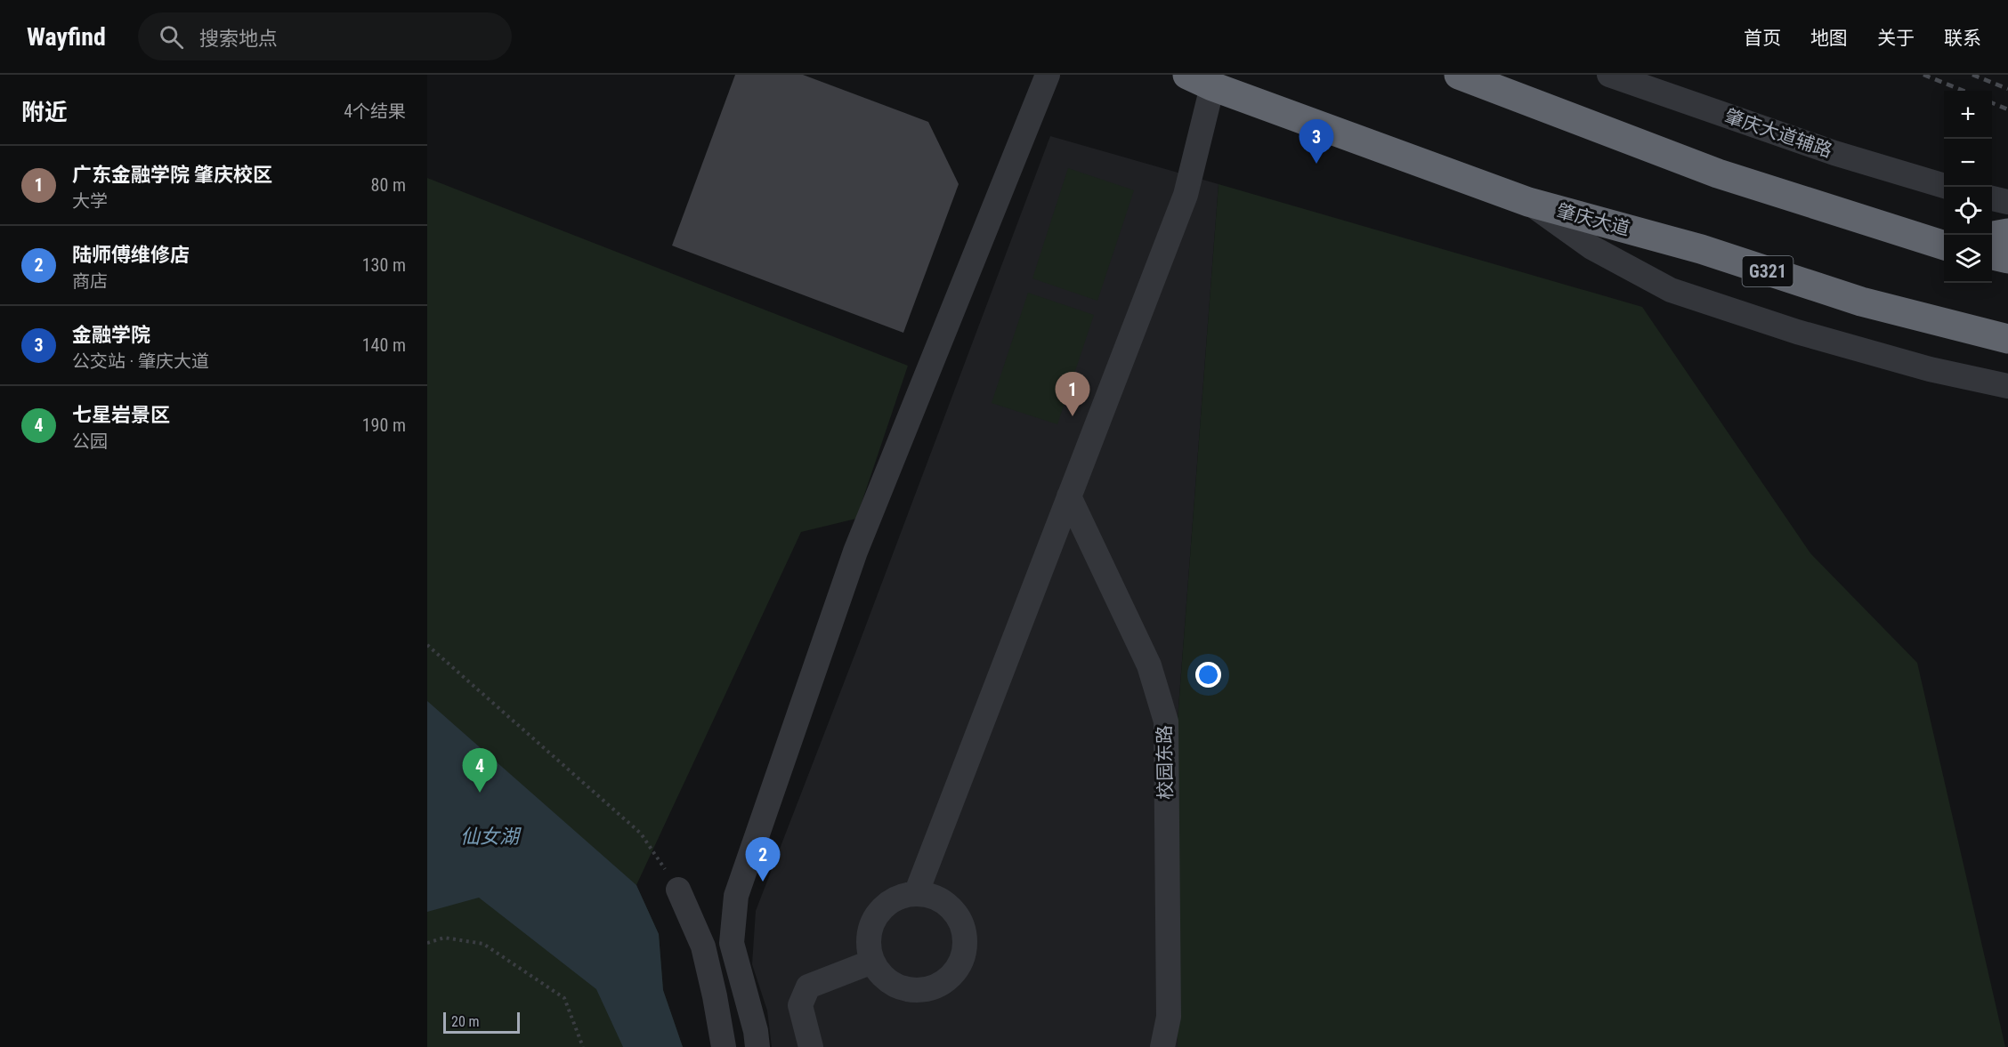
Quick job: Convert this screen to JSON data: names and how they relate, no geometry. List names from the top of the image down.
{
  "streets": {
    "highway": ["肇庆大道", "G321"],
    "street": ["肇庆大道辅路", "校园东路"]
  },
  "water": ["仙女湖"],
  "scale_bar": "20 m",
  "page": {
    "header": "Wayfind",
    "search": "搜索地点",
    "nav": [
      "首页",
      "地图",
      "关于",
      "联系"
    ],
    "heading": ["附近", "4个结果"],
    "map_buttons": ["+", "−"],
    "pins": [
      "3",
      "1",
      "4",
      "2"
    ],
    "list": [
      {
        "mark": "1",
        "name": "广东金融学院 肇庆校区",
        "note": "大学",
        "value": "80 m"
      },
      {
        "mark": "2",
        "name": "陆师傅维修店",
        "note": "商店",
        "value": "130 m"
      },
      {
        "mark": "3",
        "name": "金融学院",
        "note": "公交站 · 肇庆大道",
        "value": "140 m"
      },
      {
        "mark": "4",
        "name": "七星岩景区",
        "note": "公园",
        "value": "190 m"
      }
    ],
    "scale": "20 m"
  }
}
